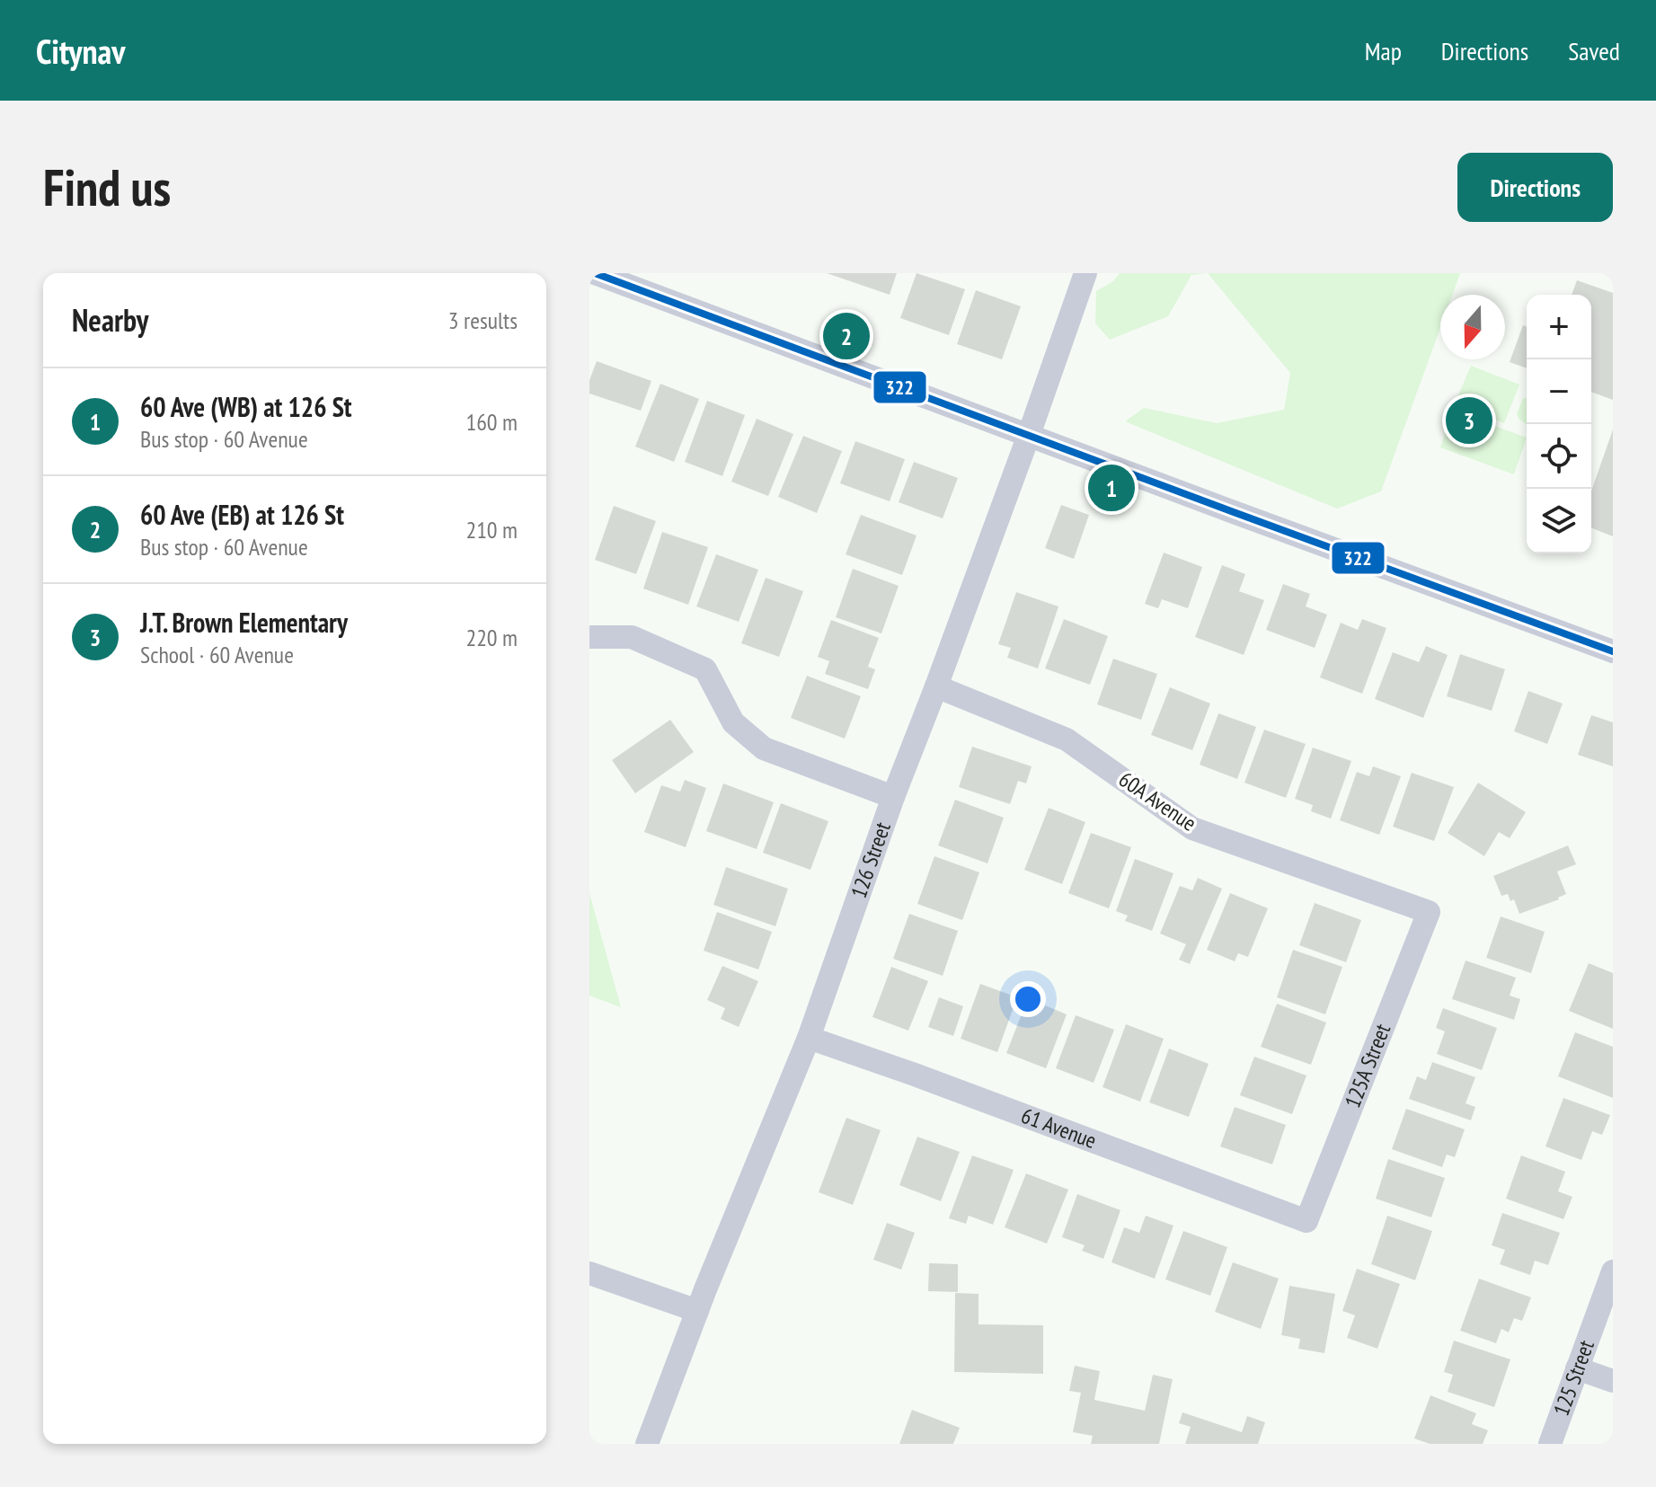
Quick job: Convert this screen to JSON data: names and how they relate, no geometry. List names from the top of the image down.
{
  "streets": {
    "street": [
      "60A Avenue",
      "126 Street",
      "125A Street",
      "61 Avenue",
      "125 Street"
    ]
  },
  "crossings": [
    ["60A Avenue", "126 Street"],
    ["60A Avenue", "125A Street"],
    ["126 Street", "61 Avenue"],
    ["125A Street", "61 Avenue"]
  ],
  "lines": ["transit line 322"],
  "north": "bottom",
  "page": {
    "header": "Citynav",
    "nav": ["Map", "Directions", "Saved"],
    "buttons": "Directions",
    "title": "Find us",
    "heading": ["Nearby", "3 results"],
    "map_buttons": ["+", "−"],
    "pins": ["2", "3", "1"],
    "list": [
      {
        "mark": "1",
        "name": "60 Ave (WB) at 126 St",
        "note": "Bus stop · 60 Avenue",
        "value": "160 m"
      },
      {
        "mark": "2",
        "name": "60 Ave (EB) at 126 St",
        "note": "Bus stop · 60 Avenue",
        "value": "210 m"
      },
      {
        "mark": "3",
        "name": "J.T. Brown Elementary",
        "note": "School · 60 Avenue",
        "value": "220 m"
      }
    ]
  }
}
